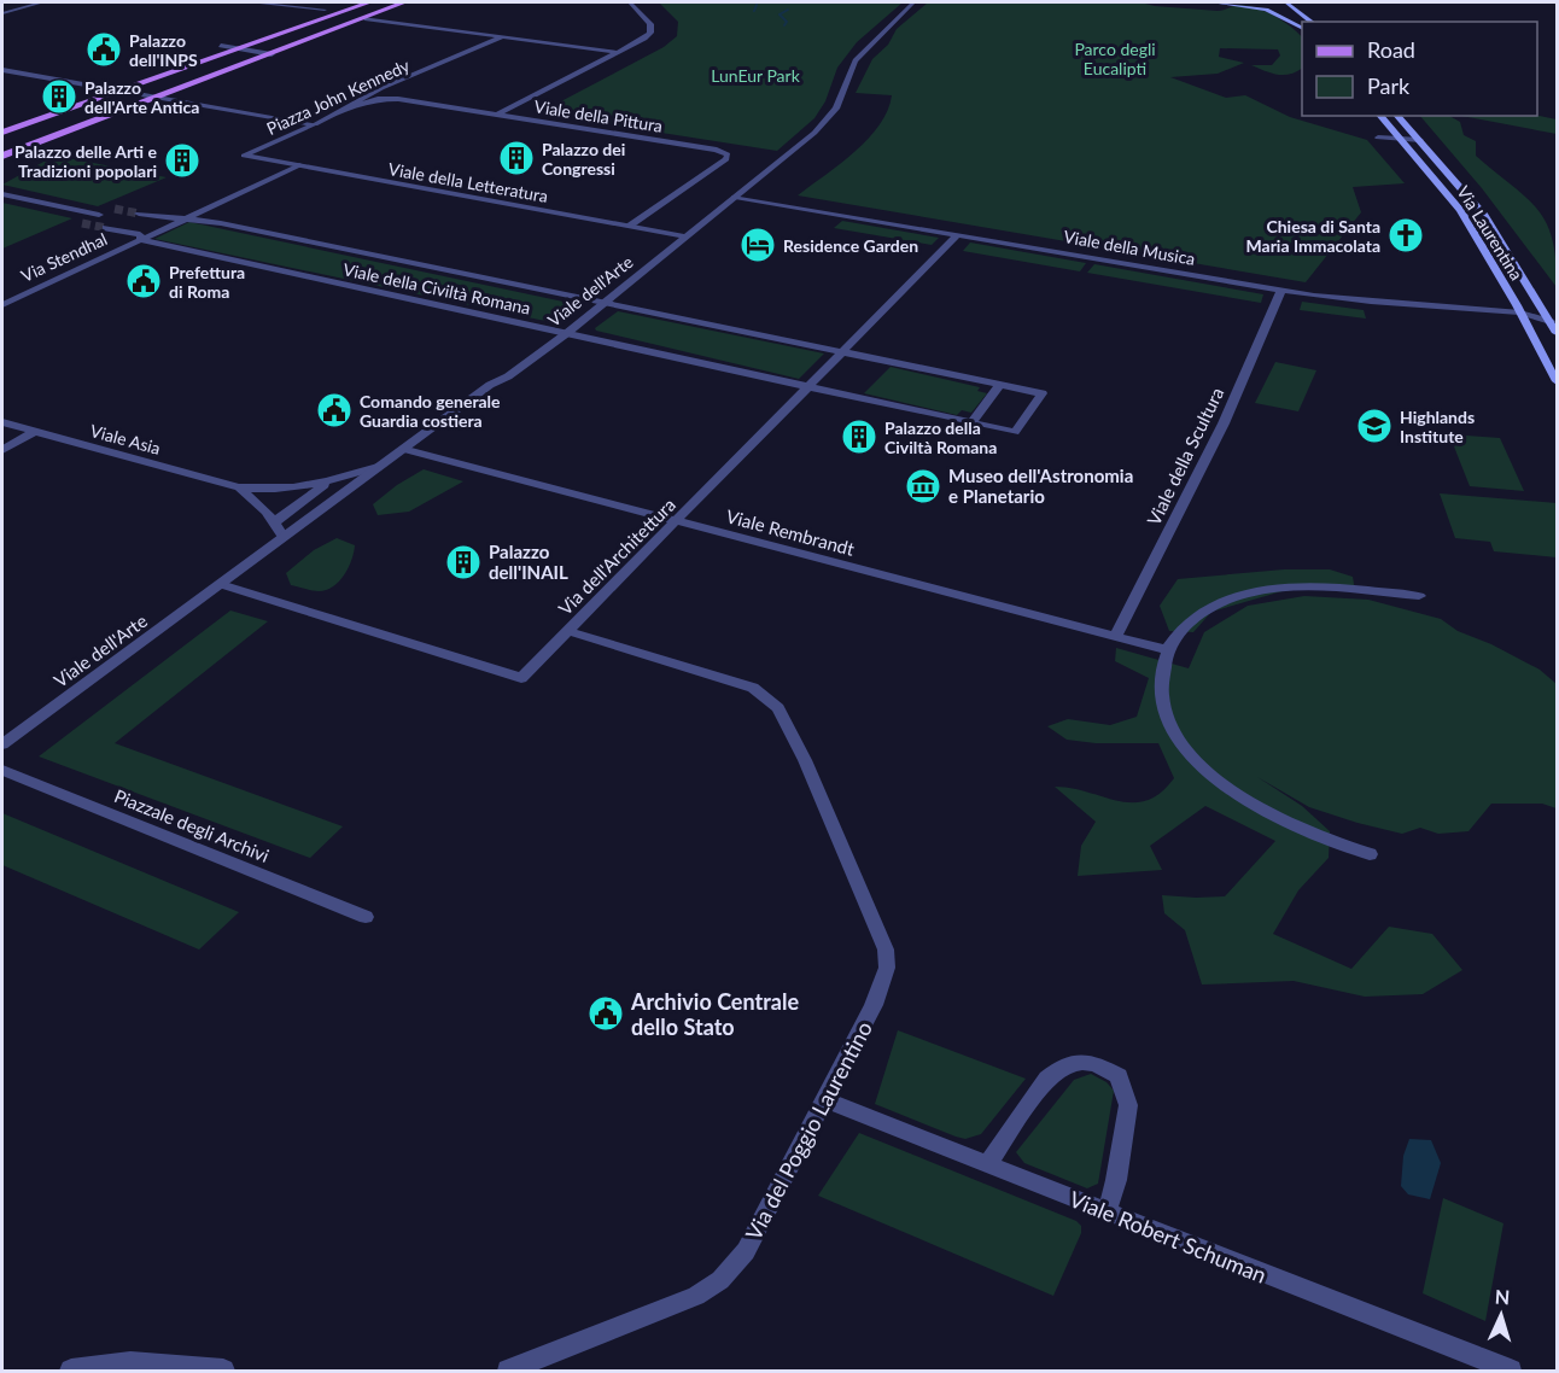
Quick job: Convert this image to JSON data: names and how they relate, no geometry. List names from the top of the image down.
{
  "streets": {
    "main road": ["Via Laurentina"],
    "street": [
      "Piazza John Kennedy",
      "Viale della Pittura",
      "Viale della Letteratura",
      "Viale della Musica",
      "Via Stendhal",
      "Viale della Civiltà Romana",
      "Viale dell'Arte",
      "Viale Asia",
      "Viale della Scultura",
      "Viale Rembrandt",
      "Via dell'Architettura",
      "Piazzale degli Archivi",
      "Via del Poggio Laurentino",
      "Viale Robert Schuman"
    ]
  },
  "crossings": [
    ["Piazza John Kennedy", "Viale della Pittura"],
    ["Piazza John Kennedy", "Viale della Letteratura"],
    ["Viale della Pittura", "Viale della Letteratura"],
    ["Viale della Letteratura", "Viale dell'Arte"],
    ["Via Laurentina", "Viale della Musica"],
    ["Viale della Musica", "Viale dell'Arte"],
    ["Viale della Musica", "Viale della Scultura"],
    ["Viale della Musica", "Via dell'Architettura"],
    ["Via Stendhal", "Viale della Civiltà Romana"],
    ["Viale della Civiltà Romana", "Viale dell'Arte"],
    ["Viale della Civiltà Romana", "Via dell'Architettura"],
    ["Viale dell'Arte", "Viale Rembrandt"],
    ["Viale dell'Arte", "Via dell'Architettura"],
    ["Viale della Scultura", "Viale Rembrandt"],
    ["Viale Rembrandt", "Via dell'Architettura"],
    ["Via dell'Architettura", "Via del Poggio Laurentino"],
    ["Via del Poggio Laurentino", "Viale Robert Schuman"]
  ],
  "parks": ["Parco degli Eucalipti", "LunEur Park"],
  "places": {
    "public building": [
      "Palazzo dell'INPS",
      "Prefettura di Roma",
      "Comando generale Guardia costiera",
      "Archivio Centrale dello Stato"
    ],
    "building": [
      "Palazzo dell'Arte Antica",
      "Palazzo dei Congressi",
      "Palazzo delle Arti e Tradizioni popolari",
      "Palazzo della Civiltà Romana",
      "Palazzo dell'INAIL"
    ],
    "church": ["Chiesa di Santa Maria Immacolata"],
    "hotel": ["Residence Garden"],
    "school or university": ["Highlands Institute"],
    "museum": ["Museo dell'Astronomia e Planetario"]
  },
  "legend": ["Road", "Park"],
  "north": "top"
}
